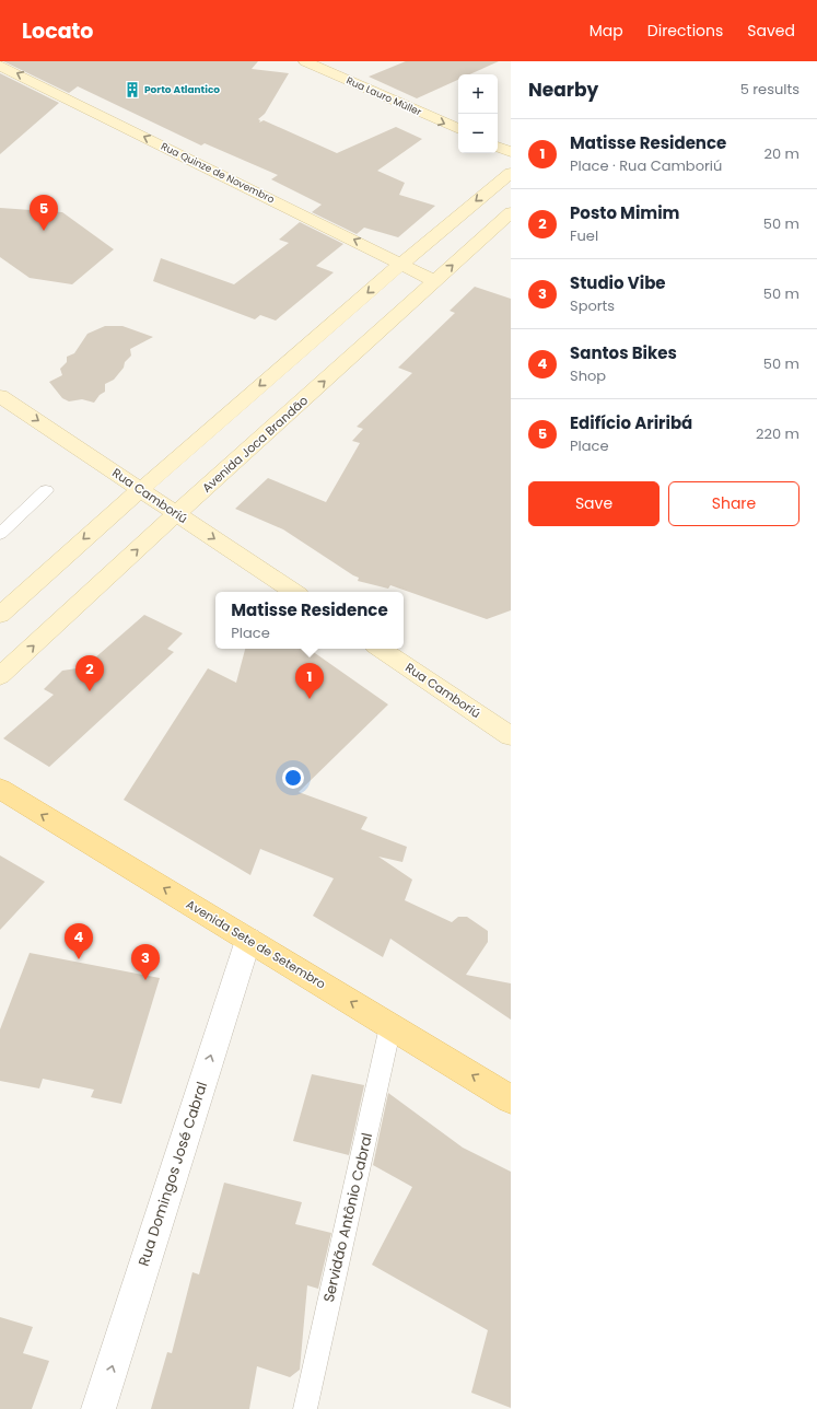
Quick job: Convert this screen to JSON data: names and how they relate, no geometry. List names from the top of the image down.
{
  "streets": {
    "main road": [
      "Rua Lauro Müller",
      "Rua Quinze de Novembro",
      "Avenida Joca Brandão",
      "Rua Camboriú",
      "Avenida Sete de Setembro"
    ],
    "street": ["Rua Domingos José Cabral"],
    "lane": ["Servidão Antônio Cabral"]
  },
  "crossings": [
    ["Rua Quinze de Novembro", "Avenida Joca Brandão"],
    ["Avenida Joca Brandão", "Rua Camboriú"],
    ["Avenida Sete de Setembro", "Rua Domingos José Cabral"],
    ["Avenida Sete de Setembro", "Servidão Antônio Cabral"]
  ],
  "one_way": [
    "Rua Lauro Müller",
    "Rua Quinze de Novembro",
    "Rua Camboriú",
    "Avenida Sete de Setembro",
    "Rua Domingos José Cabral"
  ],
  "places": {
    "building": ["Porto Atlantico"]
  },
  "page": {
    "header": "Locato",
    "nav": ["Map", "Directions", "Saved"],
    "heading": ["Nearby", "5 results"],
    "map_buttons": ["+", "−"],
    "list": [
      {
        "mark": "1",
        "name": "Matisse Residence",
        "note": "Place · Rua Camboriú",
        "value": "20 m"
      },
      {
        "mark": "2",
        "name": "Posto Mimim",
        "note": "Fuel",
        "value": "50 m"
      },
      {
        "mark": "3",
        "name": "Studio Vibe",
        "note": "Sports",
        "value": "50 m"
      },
      {
        "mark": "4",
        "name": "Santos Bikes",
        "note": "Shop",
        "value": "50 m"
      },
      {
        "mark": "5",
        "name": "Edifício Ariribá",
        "note": "Place",
        "value": "220 m"
      }
    ],
    "pins": [
      "5",
      "2",
      "1",
      "4",
      "3"
    ],
    "buttons": ["Save", "Share"],
    "popup": ["Matisse Residence", "Place"]
  }
}
